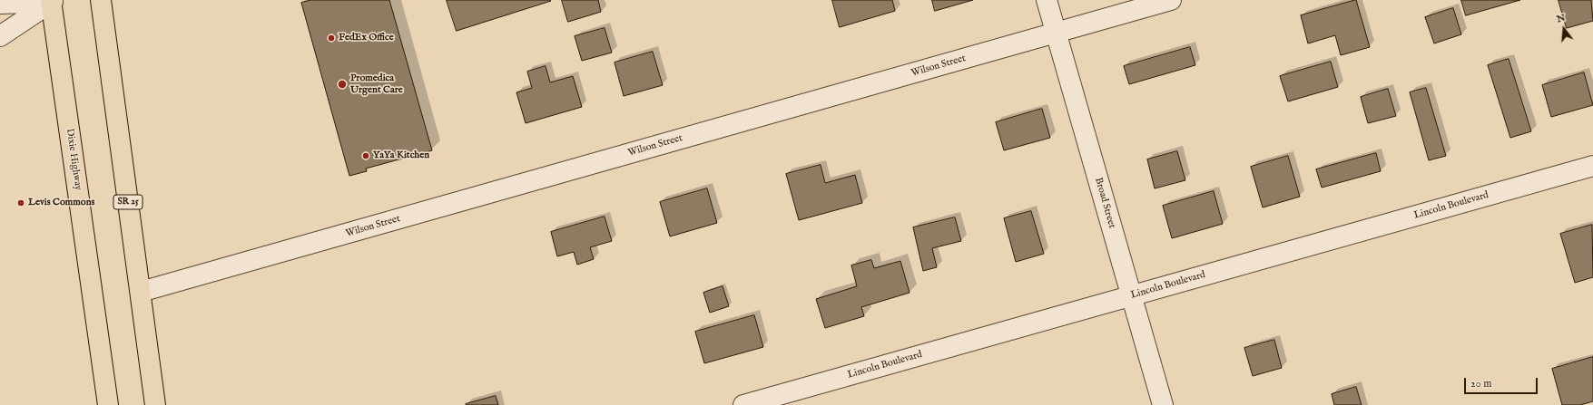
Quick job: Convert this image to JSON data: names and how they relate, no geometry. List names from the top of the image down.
{
  "streets": {
    "main road": ["Dixie Highway", "SR 25"],
    "street": ["Wilson Street", "Broad Street", "Lincoln Boulevard"]
  },
  "crossings": [
    ["Wilson Street", "SR 25"],
    ["Wilson Street", "Broad Street"],
    ["Broad Street", "Lincoln Boulevard"]
  ],
  "places": [
    "FedEx Office",
    "Promedica Urgent Care",
    "YaYa Kitchen",
    "Levis Commons"
  ],
  "scale_bar": "20 m",
  "north": "top"
}
